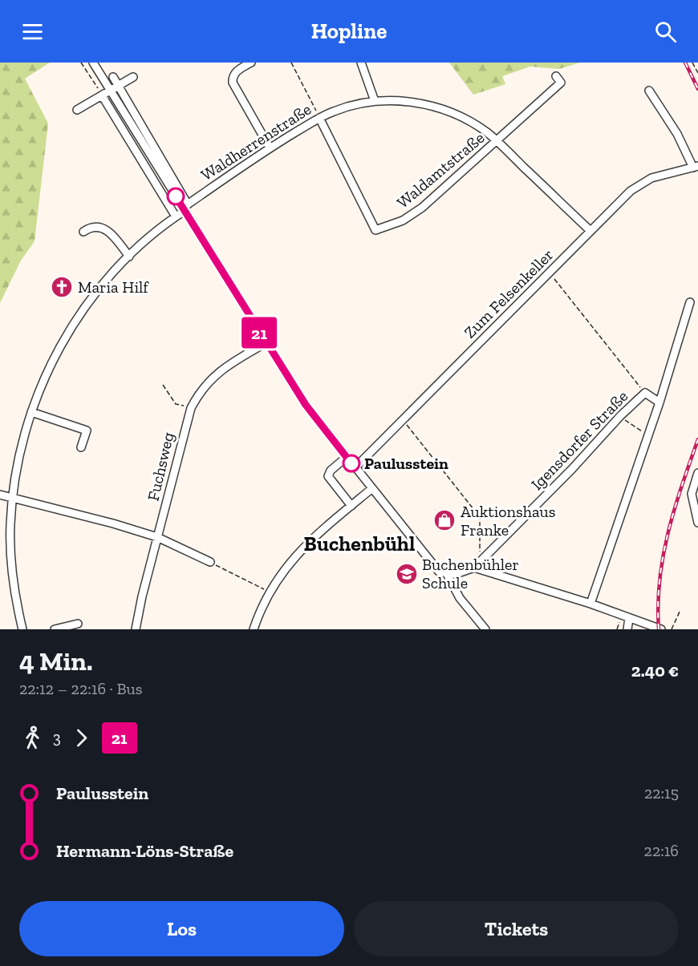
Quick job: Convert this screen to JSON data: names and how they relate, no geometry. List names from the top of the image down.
{
  "streets": {
    "street": [
      "Waldherrenstraße",
      "Waldamtstraße",
      "Zum Felsenkeller",
      "Igensdorfer Straße",
      "Fuchsweg"
    ]
  },
  "crossings": [
    ["Waldherrenstraße", "Waldamtstraße"],
    ["Waldherrenstraße", "Zum Felsenkeller"]
  ],
  "districts": ["Buchenbühl"],
  "places": {
    "church": ["Maria Hilf"],
    "other": ["Paulusstein"],
    "shop": ["Auktionshaus Franke"],
    "school or university": ["Buchenbühler Schule"]
  },
  "lines": ["bus line 21"],
  "page": {
    "header": "Hopline",
    "on_map": "21",
    "heading": ["4 Min.", "22:12 – 22:16 · Bus", "2.40 €"],
    "legs": ["3", "21"],
    "list": [
      {
        "name": "Paulusstein",
        "value": "22:15"
      },
      {
        "name": "Hermann-Löns-Straße",
        "value": "22:16"
      }
    ],
    "buttons": ["Los", "Tickets"]
  }
}
